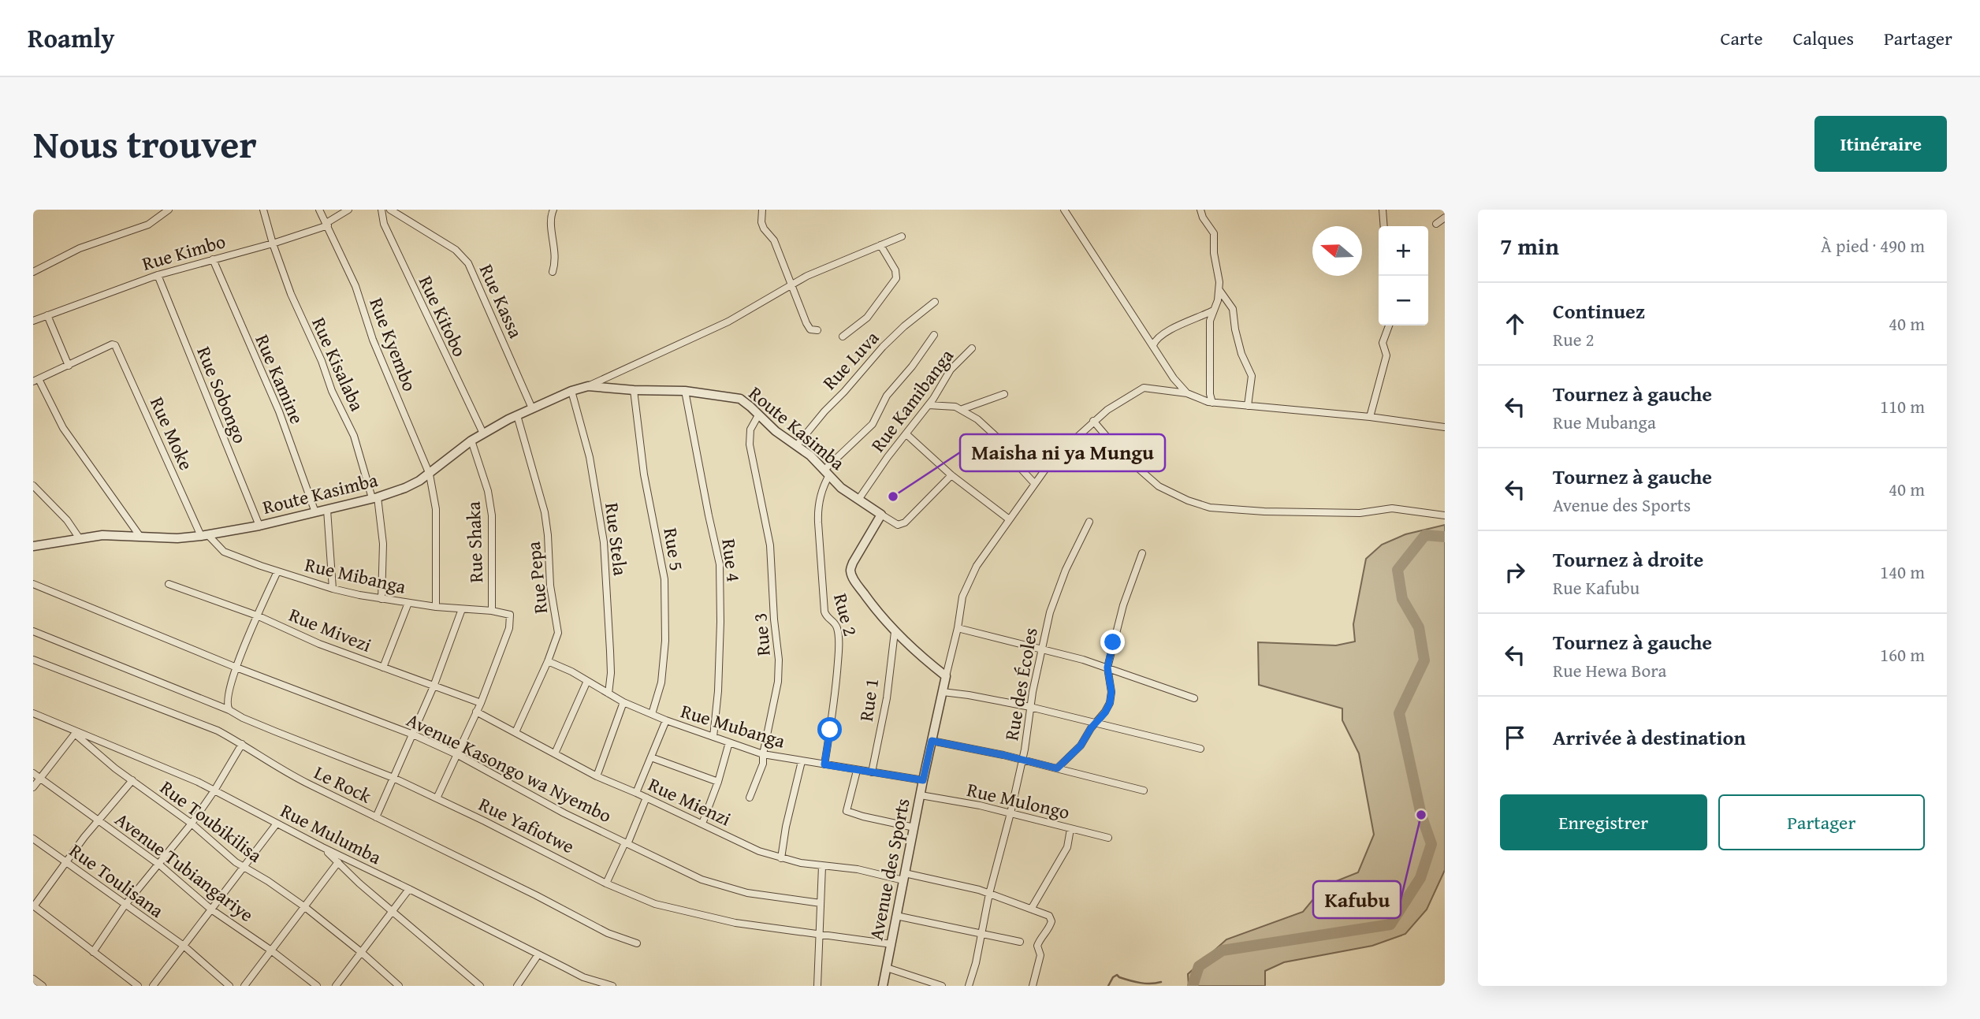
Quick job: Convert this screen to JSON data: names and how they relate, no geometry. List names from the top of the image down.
{
  "streets": {
    "street": [
      "Rue Kimbo",
      "Rue Kassa",
      "Rue Kitobo",
      "Rue Kyembo",
      "Rue Luva",
      "Rue Kisalaba",
      "Rue Kamine",
      "Rue Sobongo",
      "Rue Kamibanga",
      "Route Kasimba",
      "Rue Moke",
      "Rue Stela",
      "Rue Shaka",
      "Rue 5",
      "Rue 4",
      "Rue Mibanga",
      "Rue Pepa",
      "Rue 2",
      "Rue Mivezi",
      "Rue 3",
      "Rue des Écoles",
      "Rue 1",
      "Rue Mubanga",
      "Avenue Kasongo wa Nyembo",
      "Le Rock",
      "Rue Mulongo",
      "Rue Mienzi",
      "Rue Toubikilisa",
      "Rue Yafiotwe",
      "Rue Mulumba",
      "Avenue Tubiangariye",
      "Avenue des Sports",
      "Rue Toulisana"
    ]
  },
  "crossings": [
    ["Rue Kimbo", "Rue Kyembo"],
    ["Rue Kimbo", "Rue Kisalaba"],
    ["Rue Kimbo", "Rue Kamine"],
    ["Rue Kimbo", "Rue Sobongo"],
    ["Rue Kassa", "Route Kasimba"],
    ["Rue Kitobo", "Route Kasimba"],
    ["Rue Kyembo", "Route Kasimba"],
    ["Rue Kyembo", "Rue Mibanga"],
    ["Rue Luva", "Route Kasimba"],
    ["Rue Kisalaba", "Route Kasimba"],
    ["Rue Kisalaba", "Rue Mibanga"],
    ["Rue Kamine", "Route Kasimba"],
    ["Rue Sobongo", "Route Kasimba"],
    ["Rue Kamibanga", "Route Kasimba"],
    ["Route Kasimba", "Rue Moke"],
    ["Route Kasimba", "Rue Stela"],
    ["Route Kasimba", "Rue Shaka"],
    ["Route Kasimba", "Rue 5"],
    ["Route Kasimba", "Rue 4"],
    ["Route Kasimba", "Rue Mibanga"],
    ["Route Kasimba", "Rue Pepa"],
    ["Route Kasimba", "Rue 2"],
    ["Route Kasimba", "Rue 3"],
    ["Rue Moke", "Rue Mibanga"],
    ["Rue Stela", "Rue Mubanga"],
    ["Rue Shaka", "Rue Mibanga"],
    ["Rue 5", "Rue Mubanga"],
    ["Rue 4", "Rue Mubanga"],
    ["Rue Mibanga", "Rue Mivezi"],
    ["Rue Pepa", "Rue Mubanga"],
    ["Rue Pepa", "Rue Mienzi"],
    ["Rue 2", "Rue Mubanga"],
    ["Rue 3", "Rue Mubanga"],
    ["Rue des Écoles", "Rue Mulongo"],
    ["Rue des Écoles", "Rue Mienzi"],
    ["Rue 1", "Rue Mubanga"],
    ["Rue Mubanga", "Avenue des Sports"],
    ["Rue Mulongo", "Avenue des Sports"],
    ["Rue Mienzi", "Avenue des Sports"],
    ["Rue Toubikilisa", "Rue Mulumba"],
    ["Rue Yafiotwe", "Avenue des Sports"]
  ],
  "places": ["Maisha ni ya Mungu", "Kafubu"],
  "north": "left",
  "page": {
    "header": "Roamly",
    "nav": ["Carte", "Calques", "Partager"],
    "title": "Nous trouver",
    "buttons": [
      "Itinéraire",
      ["Enregistrer", "Partager"]
    ],
    "heading": ["7 min", "À pied · 490 m"],
    "map_buttons": ["+", "−"],
    "list": [
      ["Continuez", "Rue 2", "40 m"],
      ["Tournez à gauche", "Rue Mubanga", "110 m"],
      ["Tournez à gauche", "Avenue des Sports", "40 m"],
      ["Tournez à droite", "Rue Kafubu", "140 m"],
      ["Tournez à gauche", "Rue Hewa Bora", "160 m"],
      "Arrivée à destination"
    ]
  }
}
